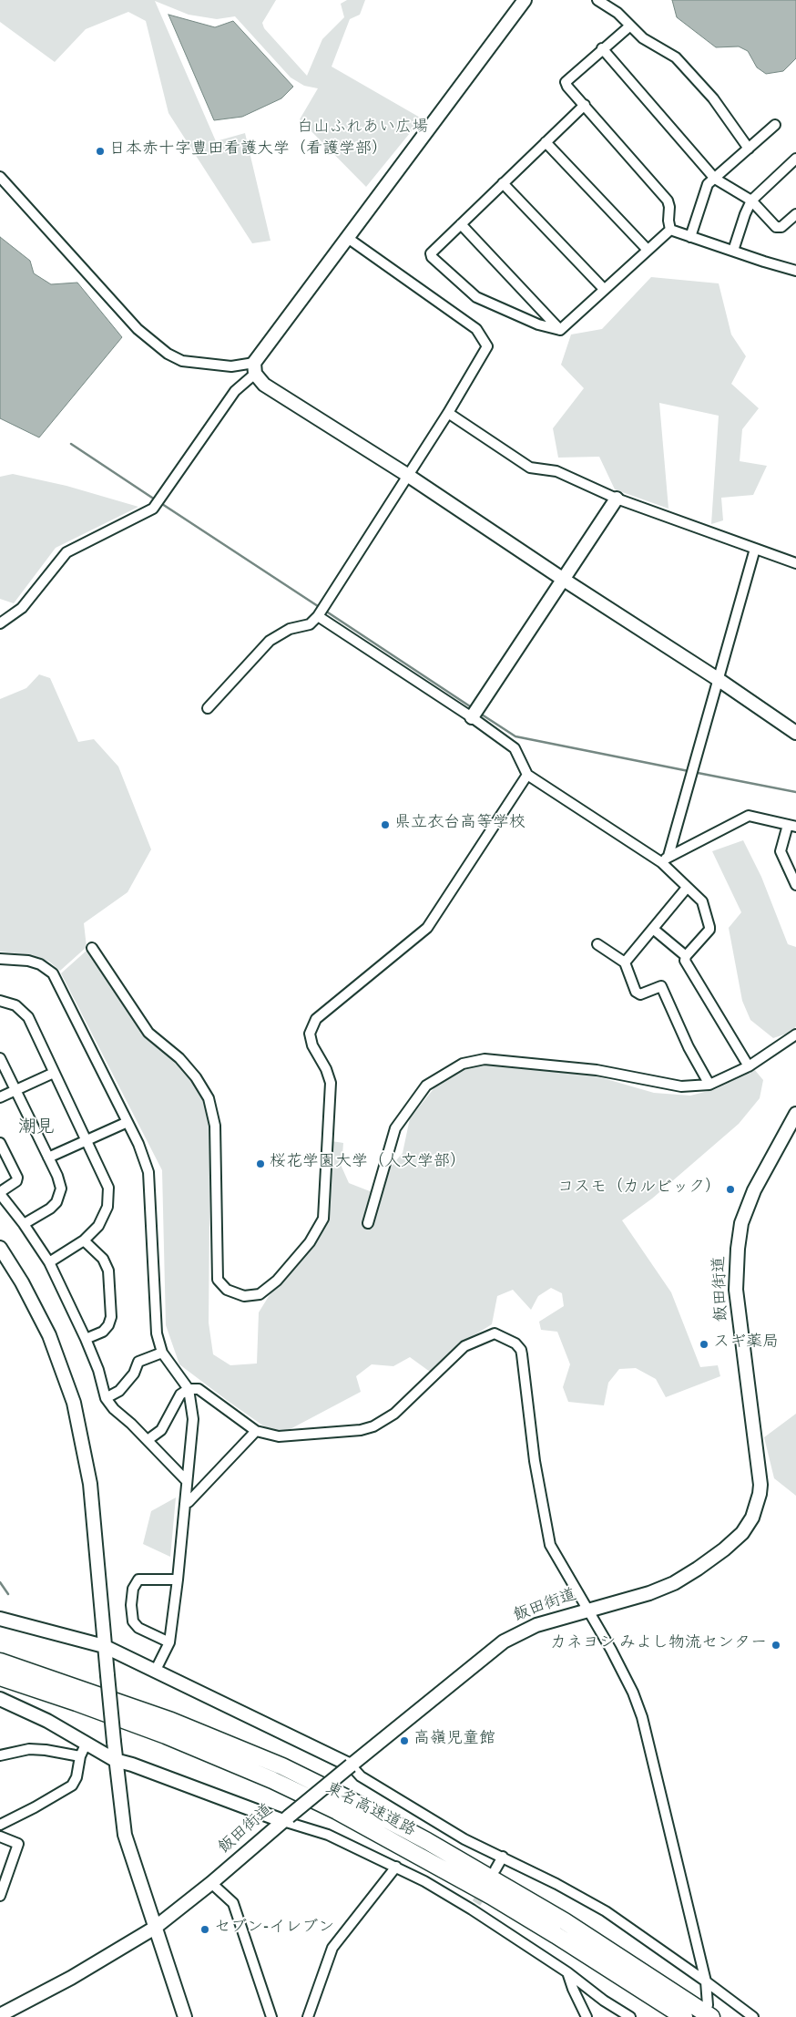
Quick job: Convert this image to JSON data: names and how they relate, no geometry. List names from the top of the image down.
{
  "streets": {
    "highway": ["東名高速道路"],
    "street": ["飯田街道"]
  },
  "districts": ["潮見"],
  "parks": ["白山ふれあい広場"],
  "places": [
    "日本赤十字豊田看護大学（看護学部）",
    "県立衣台高等学校",
    "桜花学園大学（人文学部）",
    "コスモ（カルビック）",
    "スギ薬局",
    "カネヨシ みよし物流センター",
    "高嶺児童館",
    "セブン-イレブン"
  ]
}
